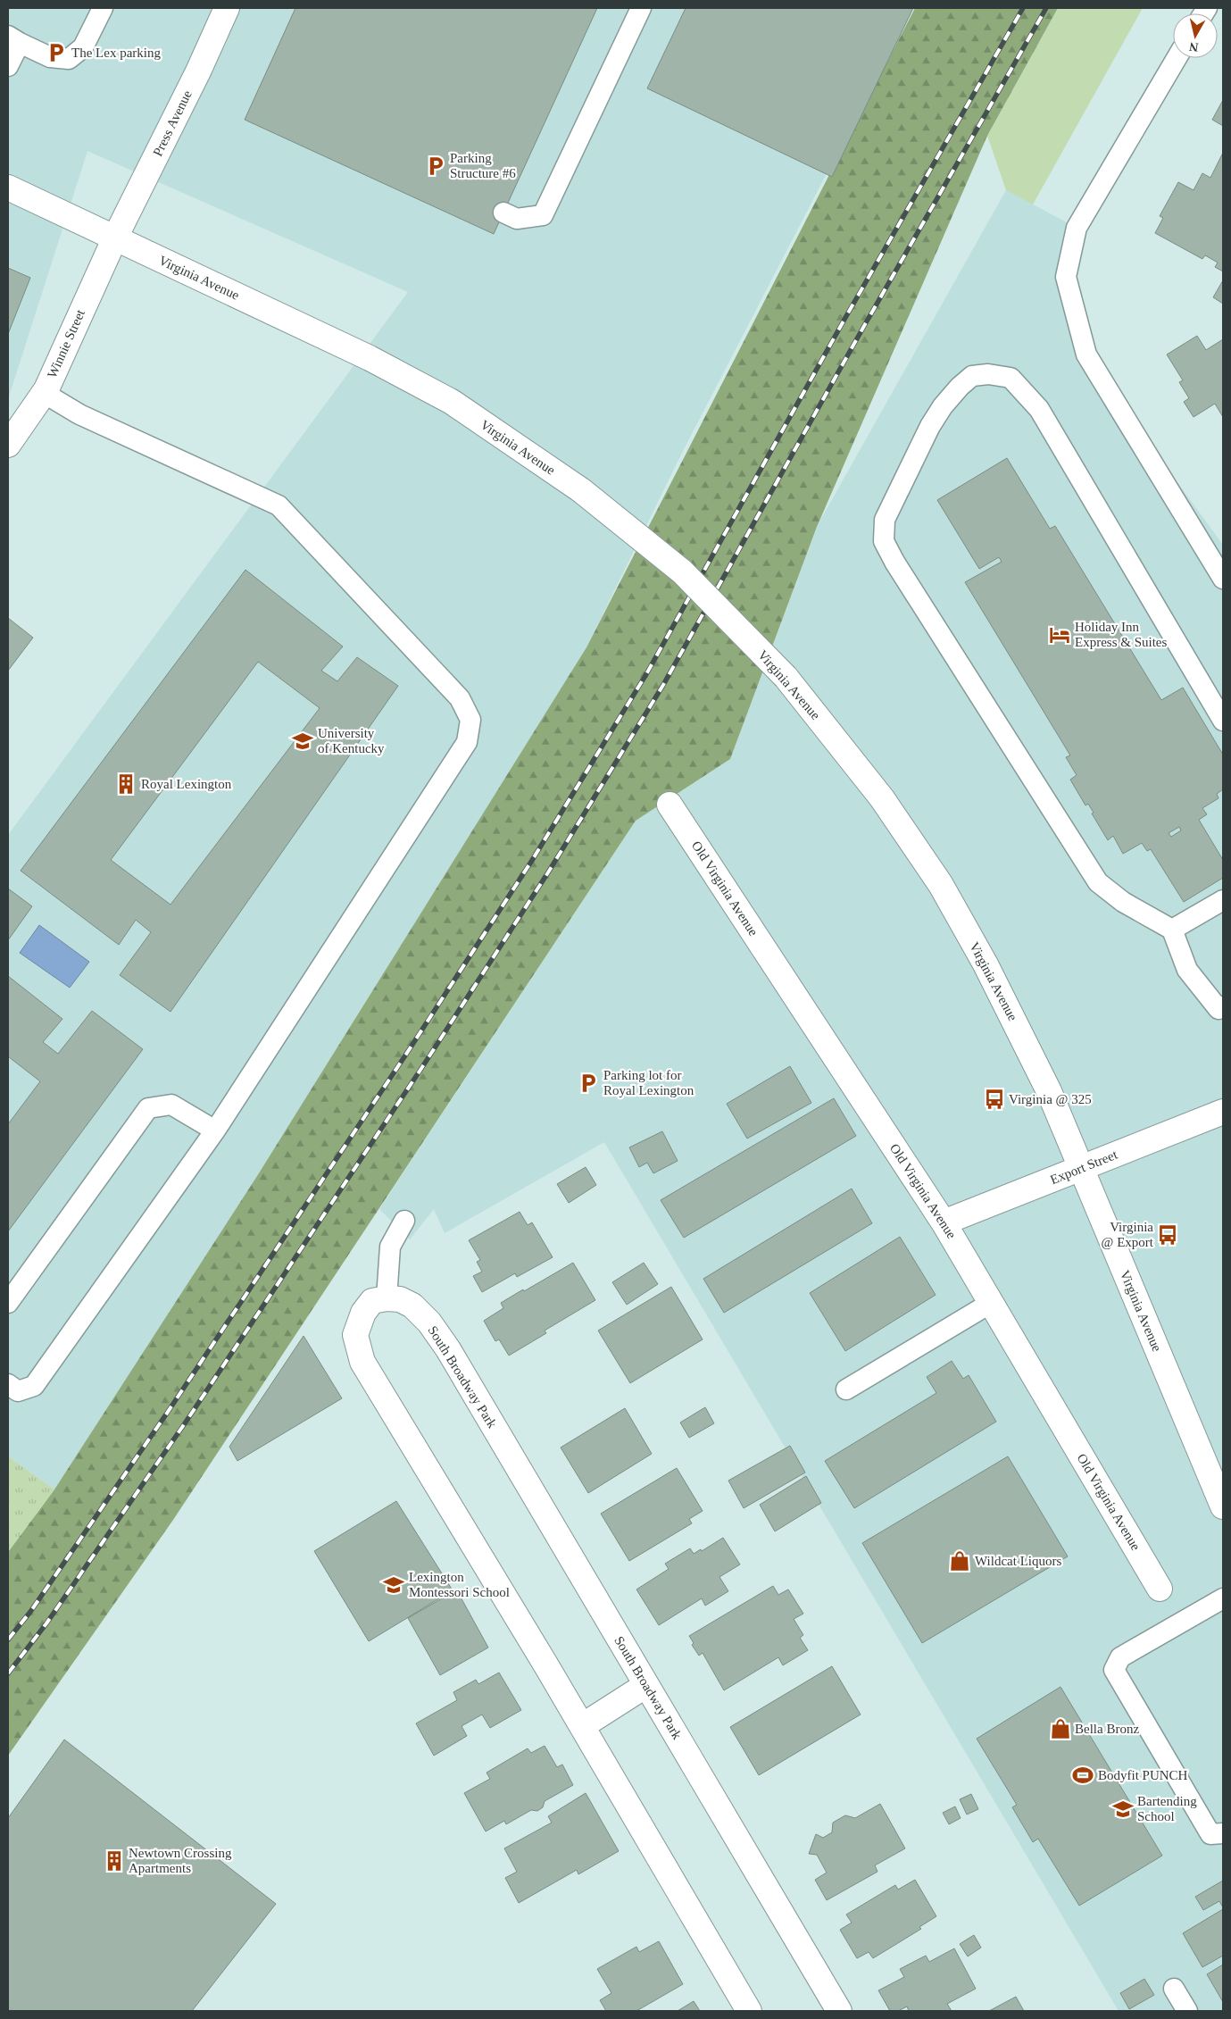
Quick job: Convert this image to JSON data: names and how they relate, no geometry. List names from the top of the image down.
{
  "streets": {
    "street": [
      "Press Avenue",
      "Virginia Avenue",
      "Winnie Street",
      "Old Virginia Avenue",
      "Export Street",
      "South Broadway Park"
    ]
  },
  "crossings": [
    ["Press Avenue", "Virginia Avenue"],
    ["Press Avenue", "Winnie Street"],
    ["Virginia Avenue", "Winnie Street"],
    ["Virginia Avenue", "Export Street"],
    ["Old Virginia Avenue", "Export Street"]
  ],
  "places": {
    "parking": ["The Lex parking", "Parking Structure #6", "Parking lot for Royal Lexington"],
    "hotel": ["Holiday Inn Express & Suites"],
    "school or university": ["University of Kentucky", "Lexington Montessori School", "Bartending School"],
    "building": ["Royal Lexington", "Newtown Crossing Apartments"],
    "bus stop": ["Virginia @ 325", "Virginia @ Export"],
    "shop": ["Wildcat Liquors", "Bella Bronz"],
    "sports": ["Bodyfit PUNCH"]
  },
  "north": "bottom"
}
